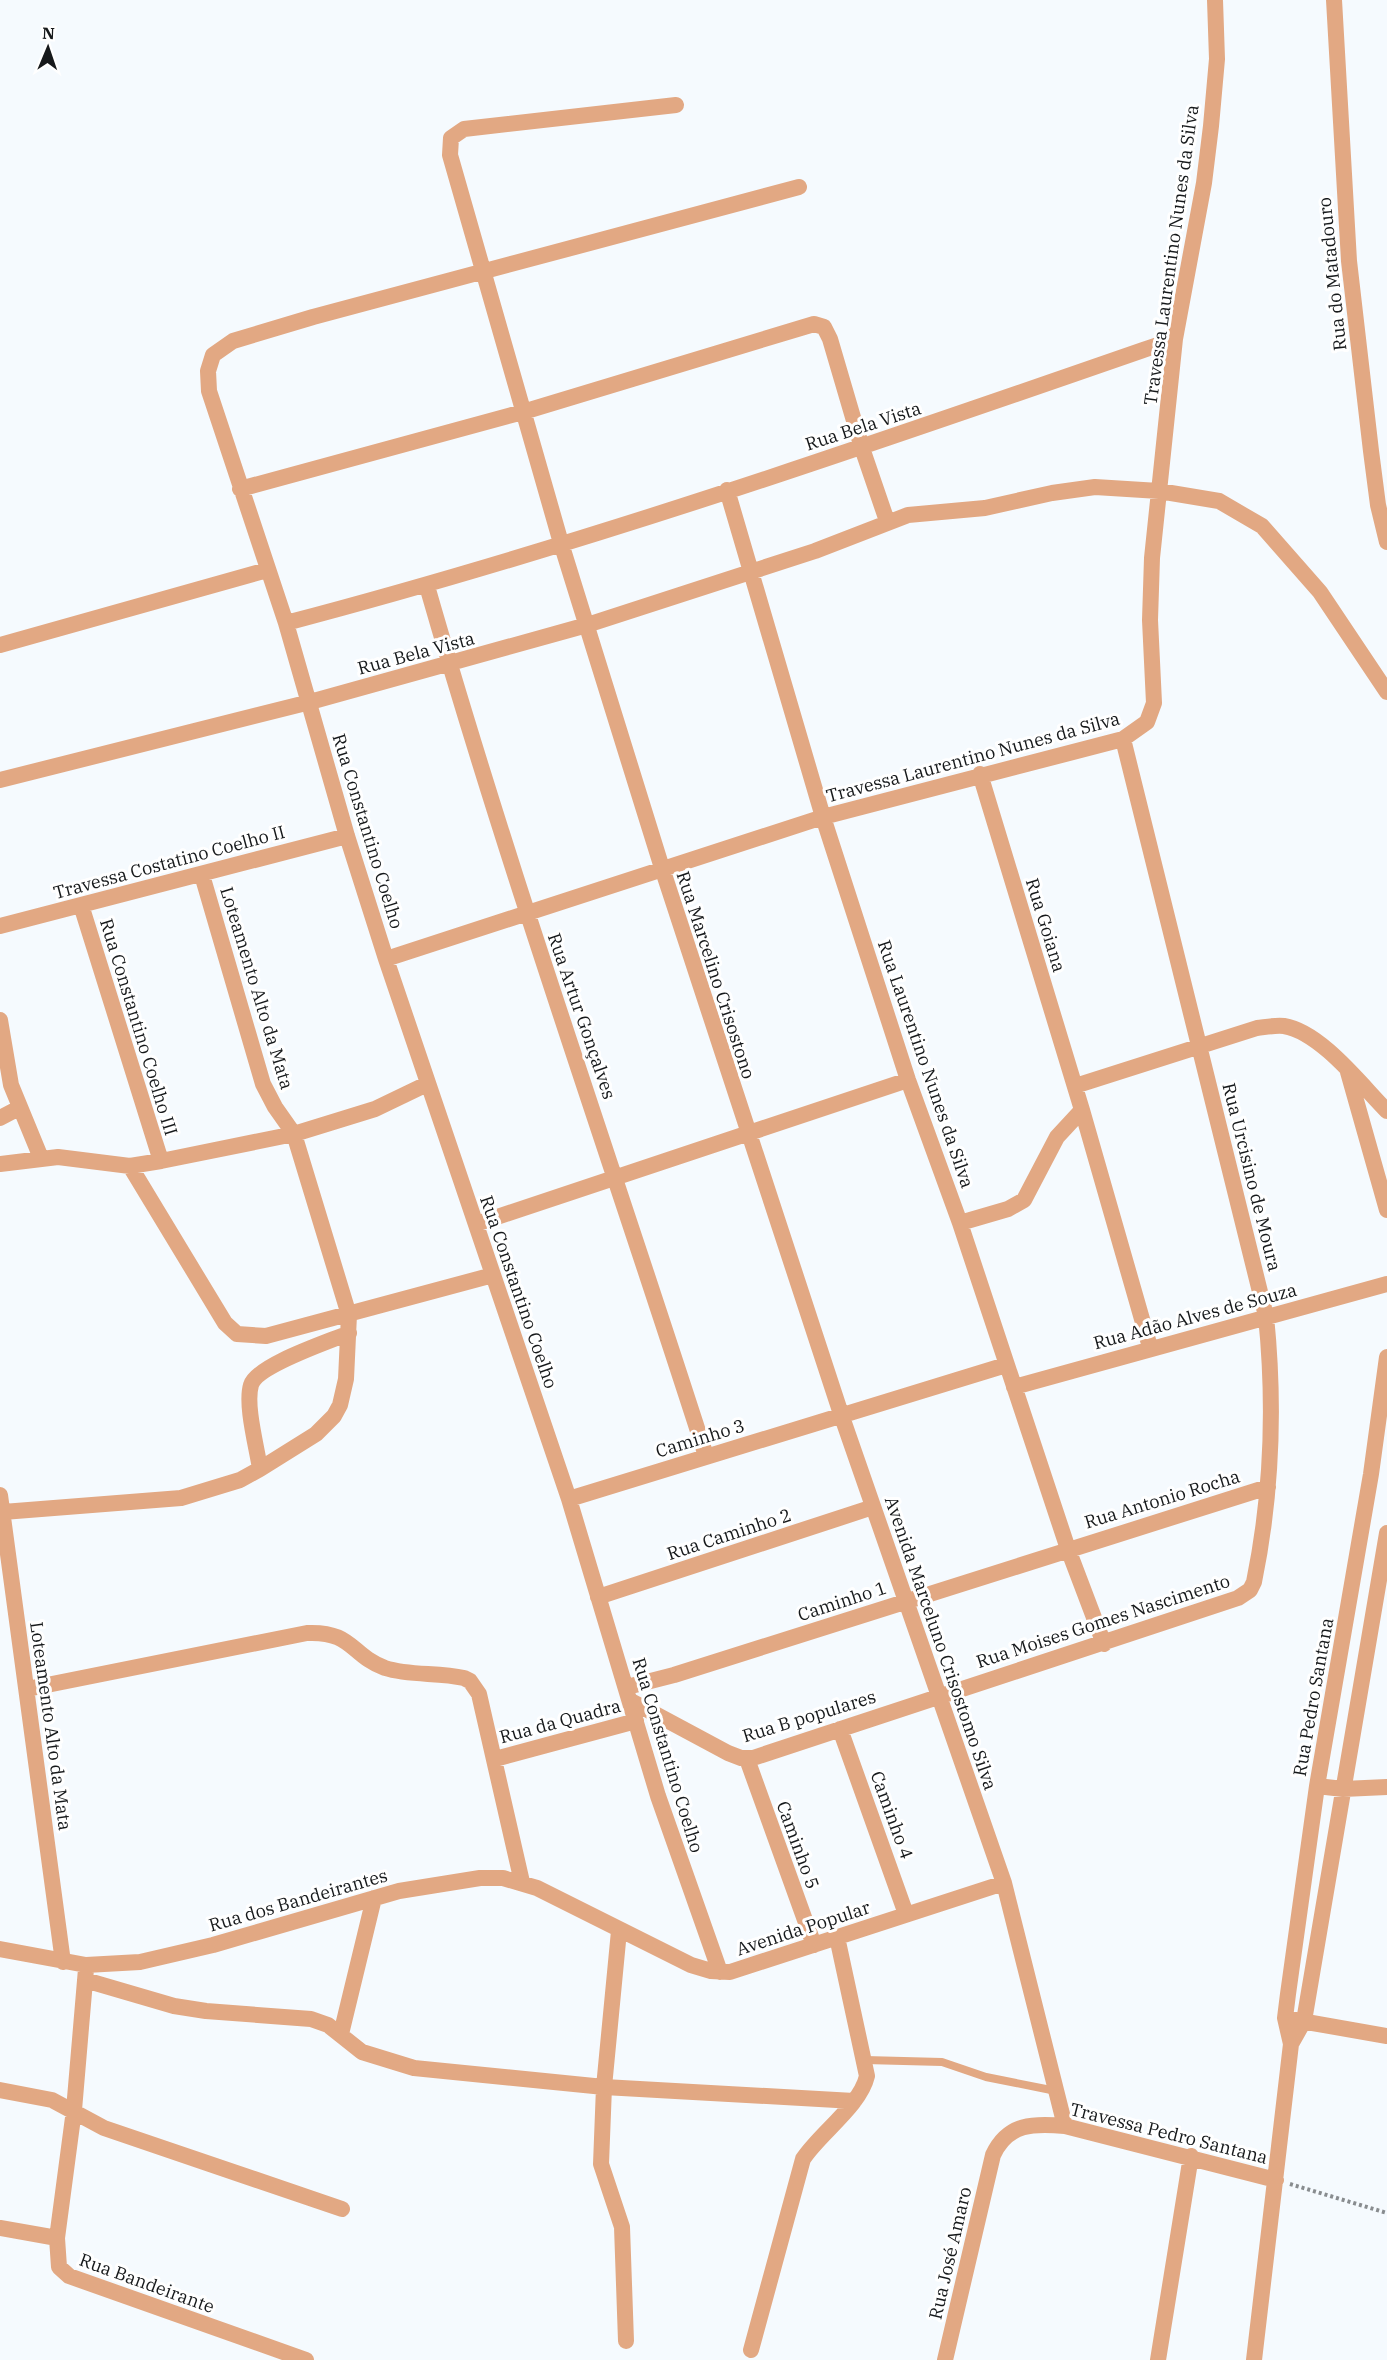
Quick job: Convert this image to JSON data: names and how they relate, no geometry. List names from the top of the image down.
{
  "streets": {
    "street": [
      "Travessa Laurentino Nunes da Silva",
      "Rua do Matadouro",
      "Rua Bela Vista",
      "Rua Constantino Coelho",
      "Travessa Costatino Coelho II",
      "Rua Goiana",
      "Rua Marcelino Crisostono",
      "Loteamento Alto da Mata",
      "Rua Artur Gonçalves",
      "Rua Constantino Coelho III",
      "Rua Laurentino Nunes da Silva",
      "Rua Urcisino de Moura",
      "Rua Adão Alves de Souza",
      "Caminho 3",
      "Rua Antonio Rocha",
      "Rua Caminho 2",
      "Caminho 1",
      "Rua Moises Gomes Nascimento",
      "Avenida Marceluno Crisostomo Silva",
      "Rua Pedro Santana",
      "Rua B populares",
      "Rua da Quadra",
      "Caminho 4",
      "Caminho 5",
      "Rua dos Bandeirantes",
      "Avenida Popular",
      "Travessa Pedro Santana",
      "Rua José Amaro",
      "Rua Bandeirante"
    ]
  },
  "crossings": [
    ["Travessa Laurentino Nunes da Silva", "Rua Bela Vista"],
    ["Travessa Laurentino Nunes da Silva", "Rua Constantino Coelho"],
    ["Travessa Laurentino Nunes da Silva", "Rua Goiana"],
    ["Travessa Laurentino Nunes da Silva", "Rua Marcelino Crisostono"],
    ["Travessa Laurentino Nunes da Silva", "Rua Artur Gonçalves"],
    ["Travessa Laurentino Nunes da Silva", "Rua Laurentino Nunes da Silva"],
    ["Rua Bela Vista", "Rua Constantino Coelho"],
    ["Rua Bela Vista", "Rua Marcelino Crisostono"],
    ["Rua Bela Vista", "Rua Artur Gonçalves"],
    ["Rua Bela Vista", "Rua Laurentino Nunes da Silva"],
    ["Rua Constantino Coelho", "Travessa Costatino Coelho II"],
    ["Rua Constantino Coelho", "Caminho 3"],
    ["Rua Constantino Coelho", "Rua Caminho 2"],
    ["Rua Constantino Coelho", "Caminho 1"],
    ["Rua Constantino Coelho", "Rua B populares"],
    ["Rua Constantino Coelho", "Rua da Quadra"],
    ["Rua Constantino Coelho", "Avenida Popular"],
    ["Travessa Costatino Coelho II", "Loteamento Alto da Mata"],
    ["Travessa Costatino Coelho II", "Rua Constantino Coelho III"],
    ["Rua Goiana", "Rua Adão Alves de Souza"],
    ["Rua Marcelino Crisostono", "Caminho 3"],
    ["Rua Marcelino Crisostono", "Avenida Marceluno Crisostomo Silva"],
    ["Loteamento Alto da Mata", "Rua da Quadra"],
    ["Rua Artur Gonçalves", "Caminho 3"],
    ["Rua Laurentino Nunes da Silva", "Rua Adão Alves de Souza"],
    ["Rua Laurentino Nunes da Silva", "Caminho 3"],
    ["Rua Laurentino Nunes da Silva", "Rua Antonio Rocha"],
    ["Rua Laurentino Nunes da Silva", "Caminho 1"],
    ["Rua Laurentino Nunes da Silva", "Rua Moises Gomes Nascimento"],
    ["Rua Urcisino de Moura", "Rua Adão Alves de Souza"],
    ["Rua Urcisino de Moura", "Rua Antonio Rocha"],
    ["Rua Urcisino de Moura", "Rua Moises Gomes Nascimento"],
    ["Caminho 3", "Avenida Marceluno Crisostomo Silva"],
    ["Rua Antonio Rocha", "Caminho 1"],
    ["Rua Caminho 2", "Avenida Marceluno Crisostomo Silva"],
    ["Caminho 1", "Avenida Marceluno Crisostomo Silva"],
    ["Caminho 1", "Rua B populares"],
    ["Rua Moises Gomes Nascimento", "Avenida Marceluno Crisostomo Silva"],
    ["Rua Moises Gomes Nascimento", "Rua B populares"],
    ["Avenida Marceluno Crisostomo Silva", "Rua B populares"],
    ["Avenida Marceluno Crisostomo Silva", "Avenida Popular"],
    ["Avenida Marceluno Crisostomo Silva", "Travessa Pedro Santana"],
    ["Rua Pedro Santana", "Travessa Pedro Santana"],
    ["Rua B populares", "Caminho 4"],
    ["Rua B populares", "Caminho 5"],
    ["Rua da Quadra", "Rua dos Bandeirantes"],
    ["Rua da Quadra", "Avenida Popular"],
    ["Caminho 4", "Avenida Popular"],
    ["Caminho 5", "Avenida Popular"],
    ["Rua dos Bandeirantes", "Avenida Popular"],
    ["Rua dos Bandeirantes", "Rua Bandeirante"],
    ["Travessa Pedro Santana", "Rua José Amaro"]
  ],
  "north": "top"
}
